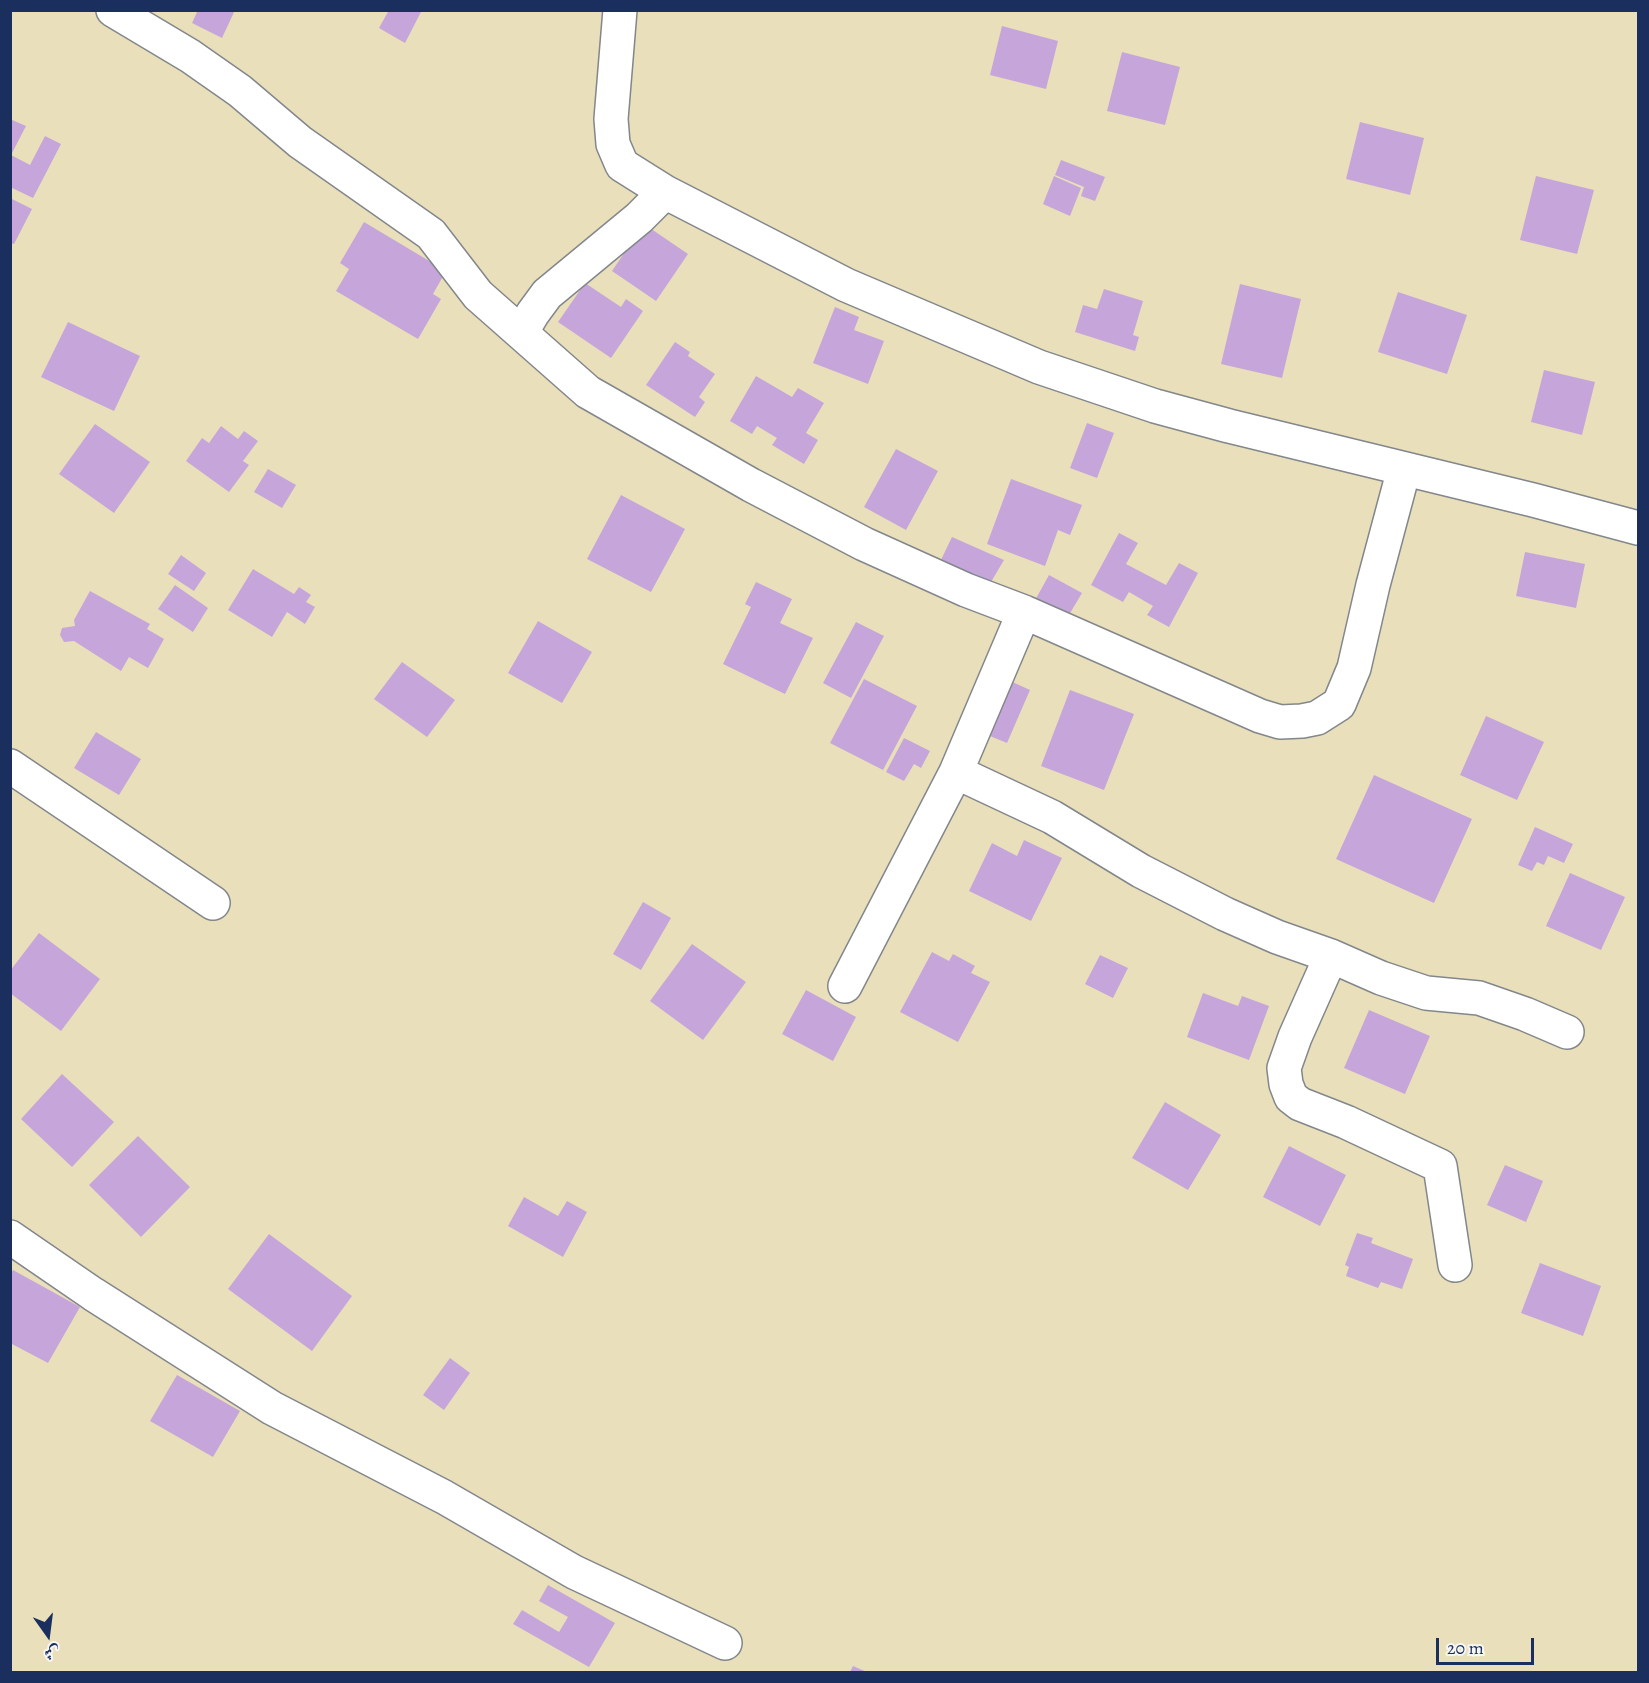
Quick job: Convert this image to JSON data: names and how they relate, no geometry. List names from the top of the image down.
{
  "scale_bar": "20 m",
  "north": "bottom"
}
